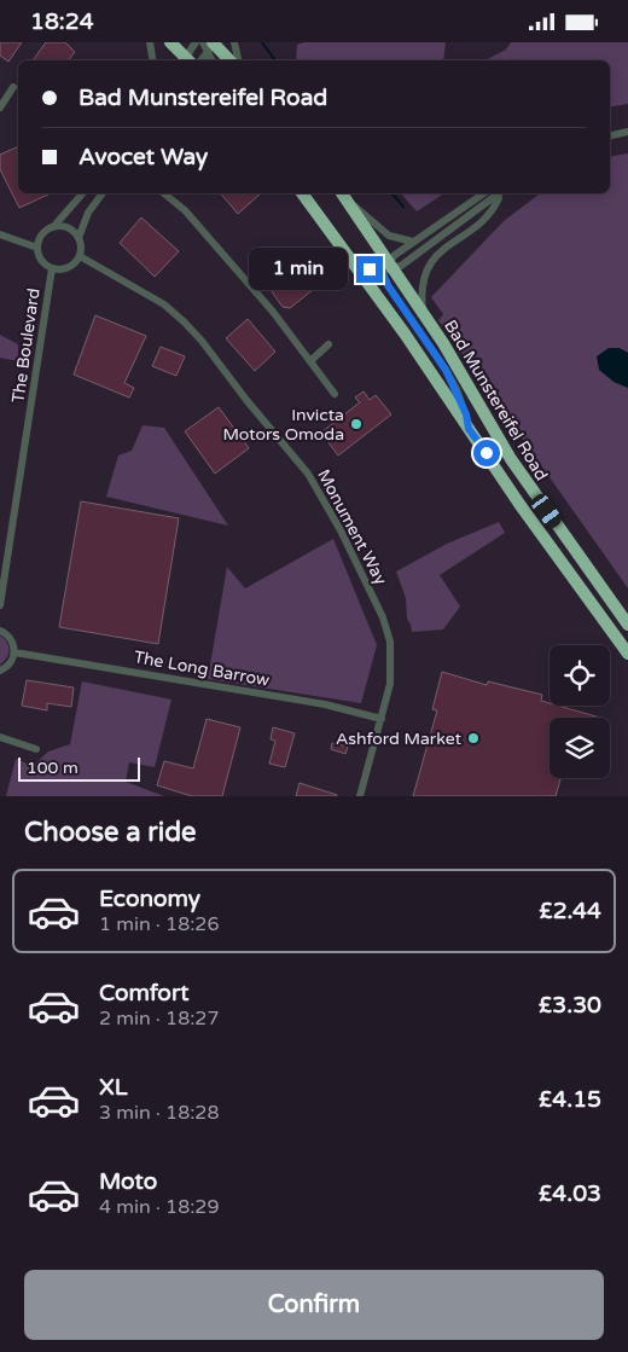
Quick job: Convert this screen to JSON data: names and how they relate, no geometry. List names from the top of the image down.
{
  "streets": {
    "highway": ["Bad Munstereifel Road"],
    "street": ["The Boulevard", "Monument Way", "The Long Barrow"]
  },
  "crossings": [
    ["The Boulevard", "Monument Way"],
    ["Monument Way", "The Long Barrow"]
  ],
  "places": ["Invicta Motors Omoda", "Ashford Market"],
  "scale_bar": "100 m",
  "page": {
    "status": "18:24",
    "banner": ["Bad Munstereifel Road", "Avocet Way"],
    "bubble": "1 min",
    "scale": "100 m",
    "heading": "Choose a ride",
    "list": [
      {
        "name": "Economy",
        "note": "1 min · 18:26",
        "value": "£2.44"
      },
      {
        "name": "Comfort",
        "note": "2 min · 18:27",
        "value": "£3.30"
      },
      {
        "name": "XL",
        "note": "3 min · 18:28",
        "value": "£4.15"
      },
      {
        "name": "Moto",
        "note": "4 min · 18:29",
        "value": "£4.03"
      }
    ],
    "buttons": "Confirm"
  }
}
